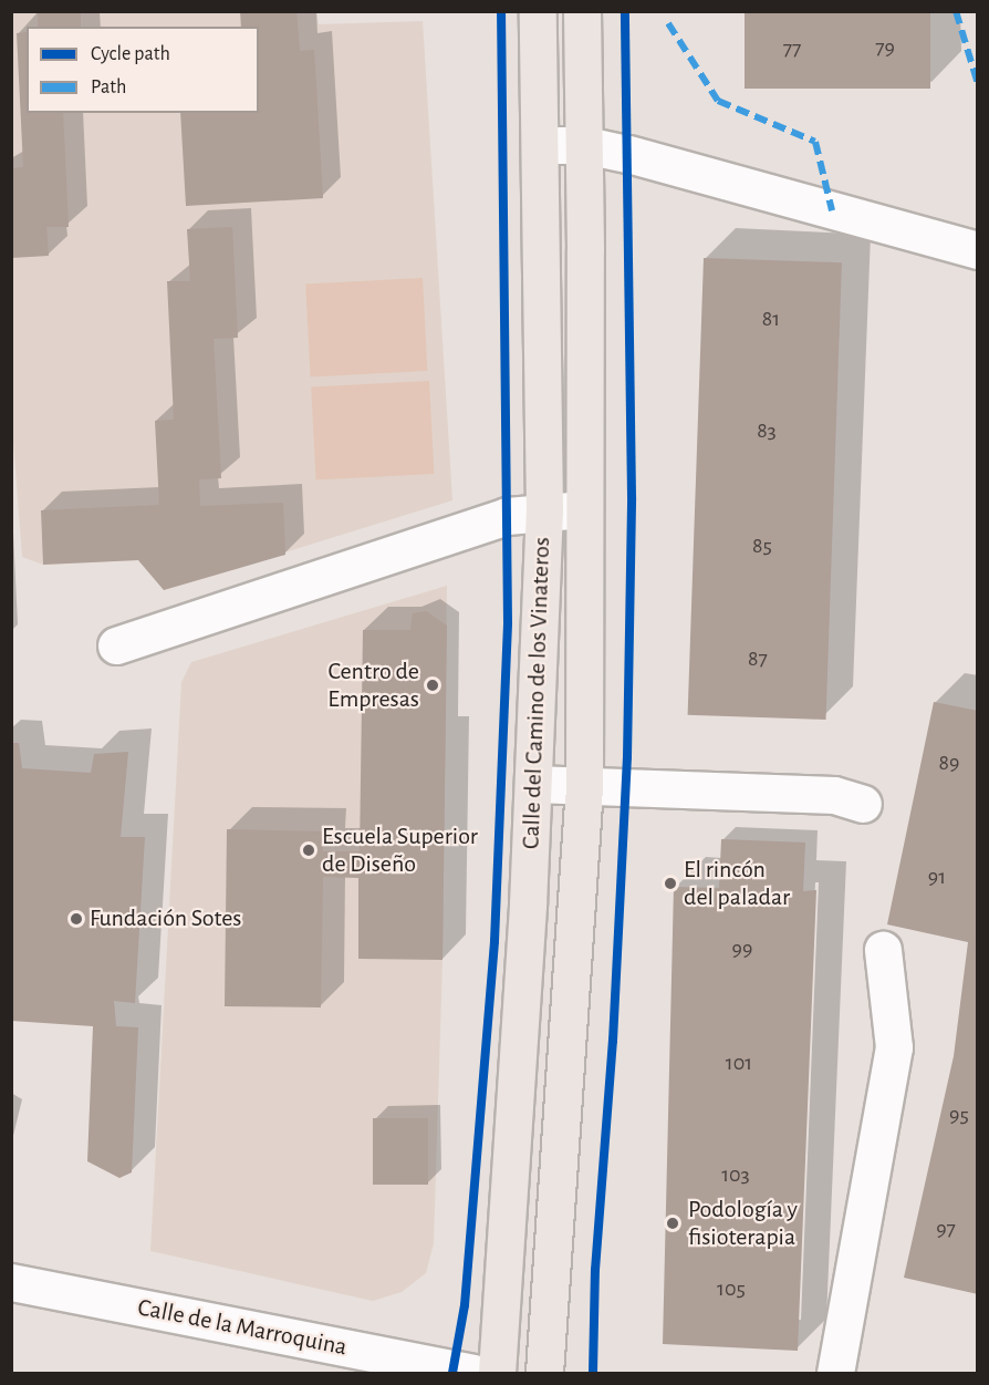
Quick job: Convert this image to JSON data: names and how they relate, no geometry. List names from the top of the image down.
{
  "streets": {
    "main road": ["Calle del Camino de los Vinateros"],
    "street": ["Calle de la Marroquina"]
  },
  "places": [
    "Centro de Empresas",
    "Escuela Superior de Diseño",
    "El rincón del paladar",
    "Fundación Sotes",
    "Podología y fisioterapia"
  ],
  "house_numbers": [
    "79",
    "77",
    "81",
    "83",
    "85",
    "87",
    "89",
    "91",
    "99",
    "101",
    "95",
    "103",
    "97",
    "105"
  ],
  "legend": ["Cycle path", "Path"]
}
